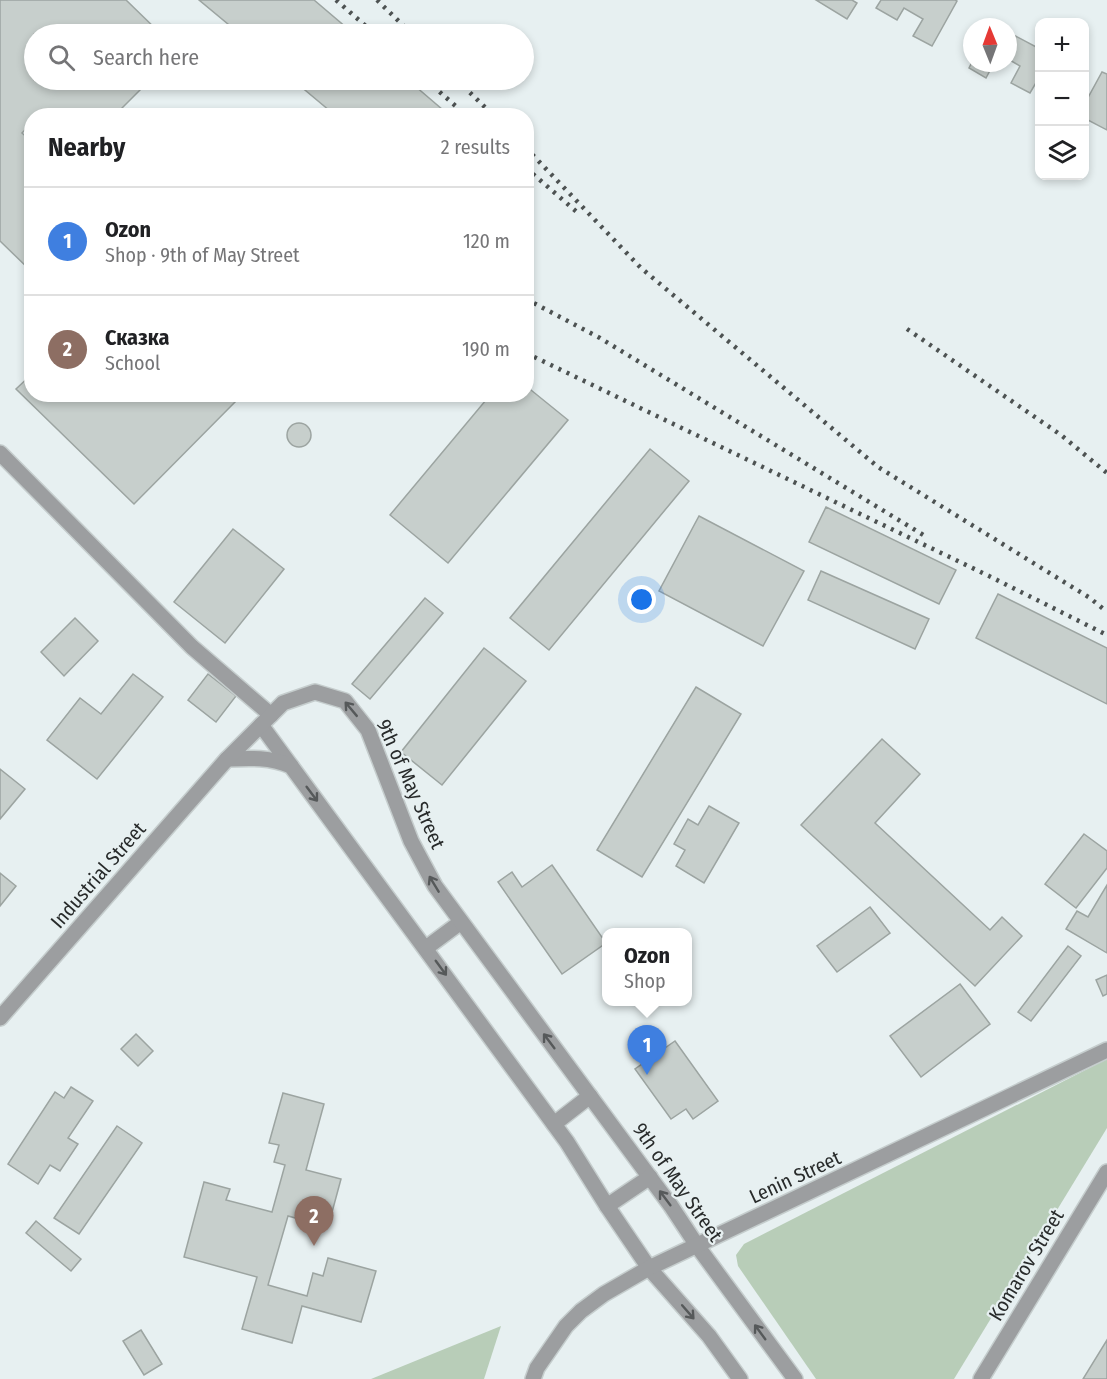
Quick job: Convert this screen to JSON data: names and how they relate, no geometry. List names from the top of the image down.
{
  "streets": {
    "street": [
      "9th of May Street",
      "Industrial Street",
      "Lenin Street",
      "Komarov Street"
    ]
  },
  "crossings": [
    ["9th of May Street", "Industrial Street"],
    ["9th of May Street", "Lenin Street"]
  ],
  "north": "top",
  "page": {
    "map_buttons": ["+", "−"],
    "search": "Search here",
    "heading": ["Nearby", "2 results"],
    "list": [
      {
        "mark": "1",
        "name": "Ozon",
        "note": "Shop · 9th of May Street",
        "value": "120 m"
      },
      {
        "mark": "2",
        "name": "Сказка",
        "note": "School",
        "value": "190 m"
      }
    ],
    "popup": ["Ozon", "Shop"],
    "pins": ["1", "2"]
  }
}
